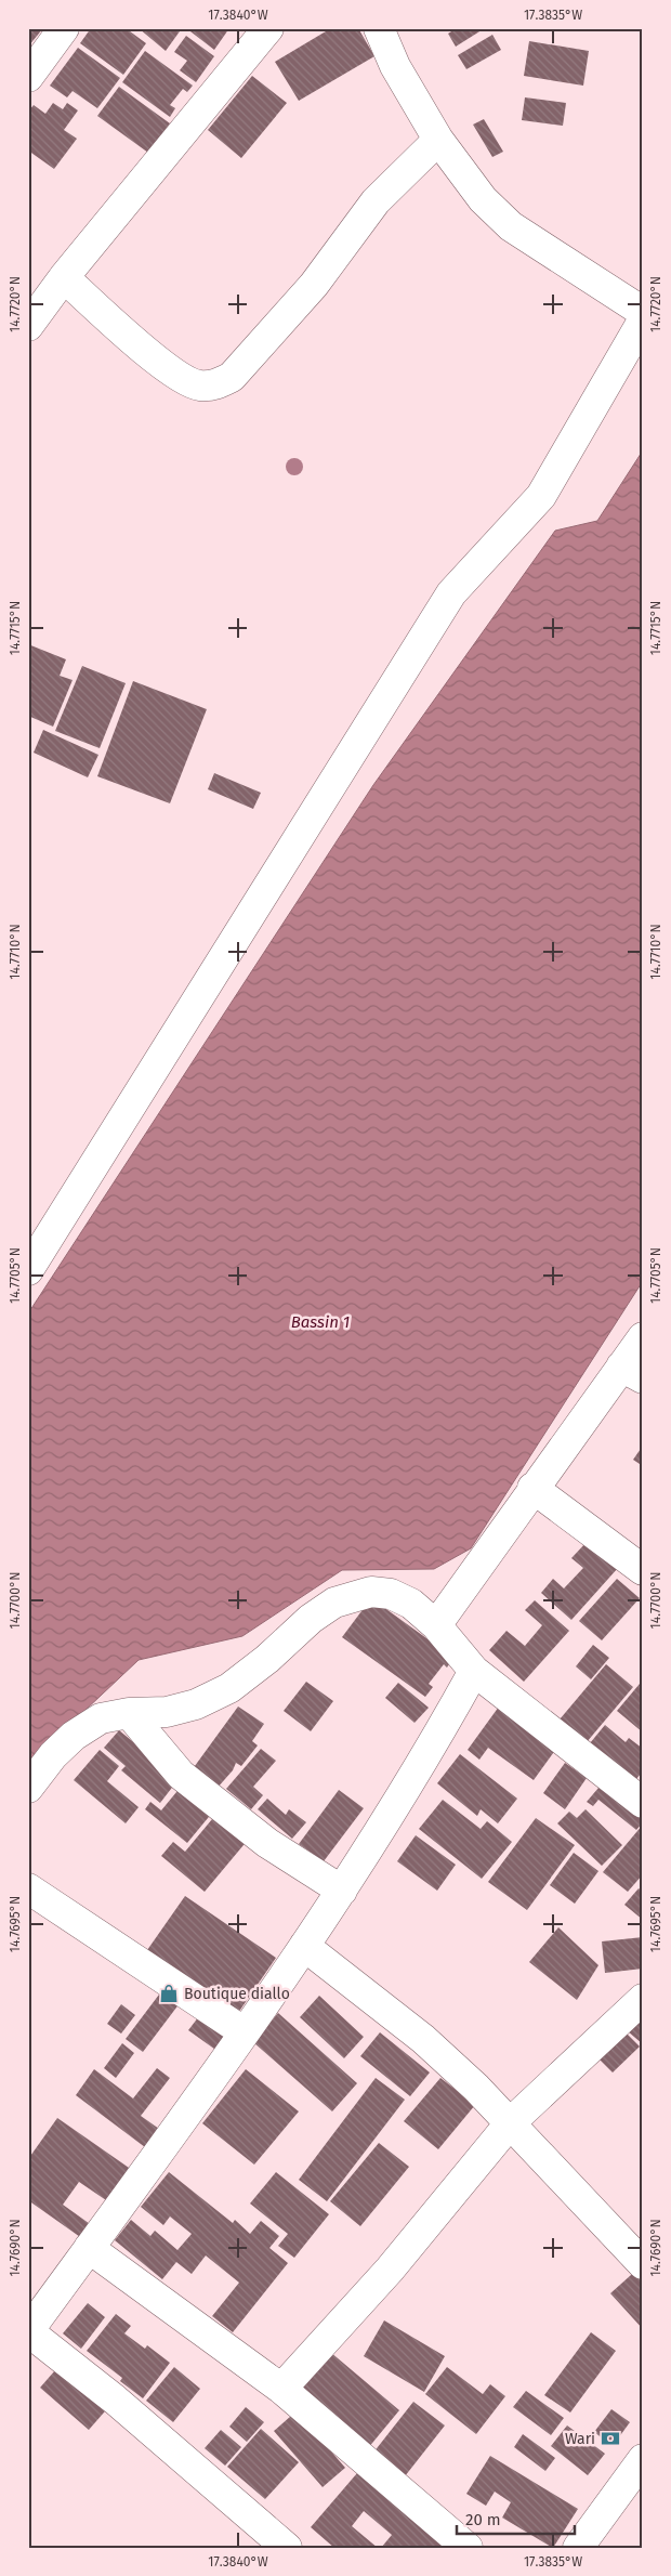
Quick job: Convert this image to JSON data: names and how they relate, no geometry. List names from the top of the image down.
{
  "water": ["Bassin 1"],
  "places": {
    "shop": ["Boutique diallo"],
    "bank": ["Wari"]
  },
  "scale_bar": "20 m",
  "coordinates": [
    "17.3840°W",
    "17.3835°W",
    "14.7720°N",
    "14.7715°N",
    "14.7710°N",
    "14.7705°N",
    "14.7700°N",
    "14.7695°N",
    "14.7690°N"
  ]
}
